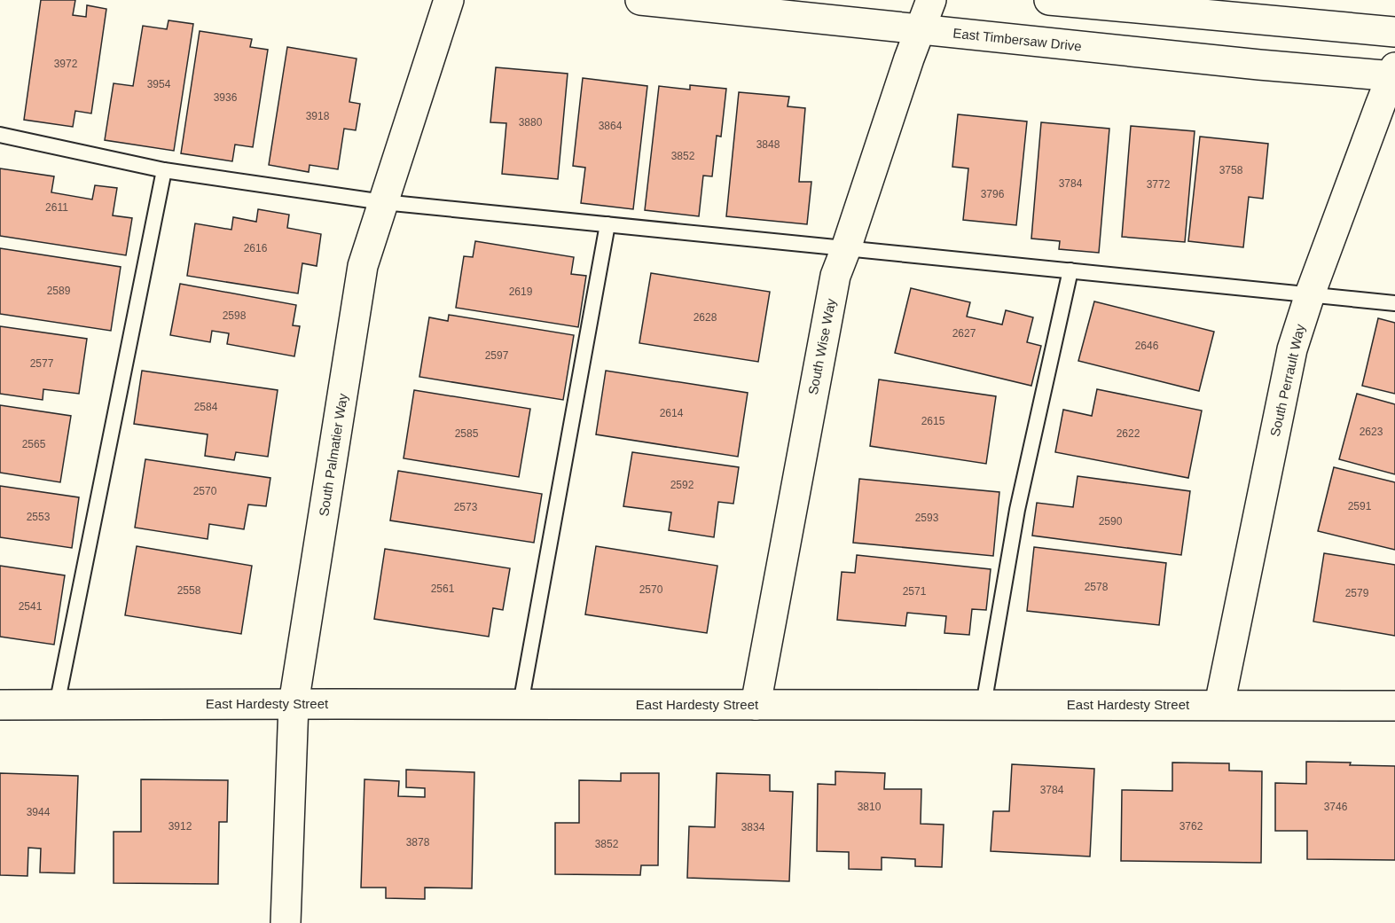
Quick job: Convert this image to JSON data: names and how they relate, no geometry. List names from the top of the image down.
{
  "streets": {
    "street": [
      "East Timbersaw Drive",
      "South Wise Way",
      "South Perrault Way",
      "South Palmatier Way",
      "East Hardesty Street"
    ]
  },
  "crossings": [
    ["East Timbersaw Drive", "South Wise Way"],
    ["East Timbersaw Drive", "South Perrault Way"],
    ["South Wise Way", "East Hardesty Street"],
    ["South Perrault Way", "East Hardesty Street"],
    ["South Palmatier Way", "East Hardesty Street"]
  ],
  "house_numbers": [
    "3972",
    "3954",
    "3936",
    "3918",
    "3880",
    "3864",
    "3848",
    "3852",
    "3758",
    "3784",
    "3772",
    "3796",
    "2611",
    "2616",
    "2589",
    "2619",
    "2598",
    "2628",
    "2627",
    "2646",
    "2597",
    "2577",
    "2584",
    "2614",
    "2615",
    "2623",
    "2585",
    "2622",
    "2565",
    "2592",
    "2570",
    "2591",
    "2573",
    "2553",
    "2593",
    "2590",
    "2578",
    "2561",
    "2570",
    "2558",
    "2571",
    "2579",
    "2541",
    "3784",
    "3810",
    "3746",
    "3944",
    "3912",
    "3762",
    "3834",
    "3878",
    "3852"
  ]
}
